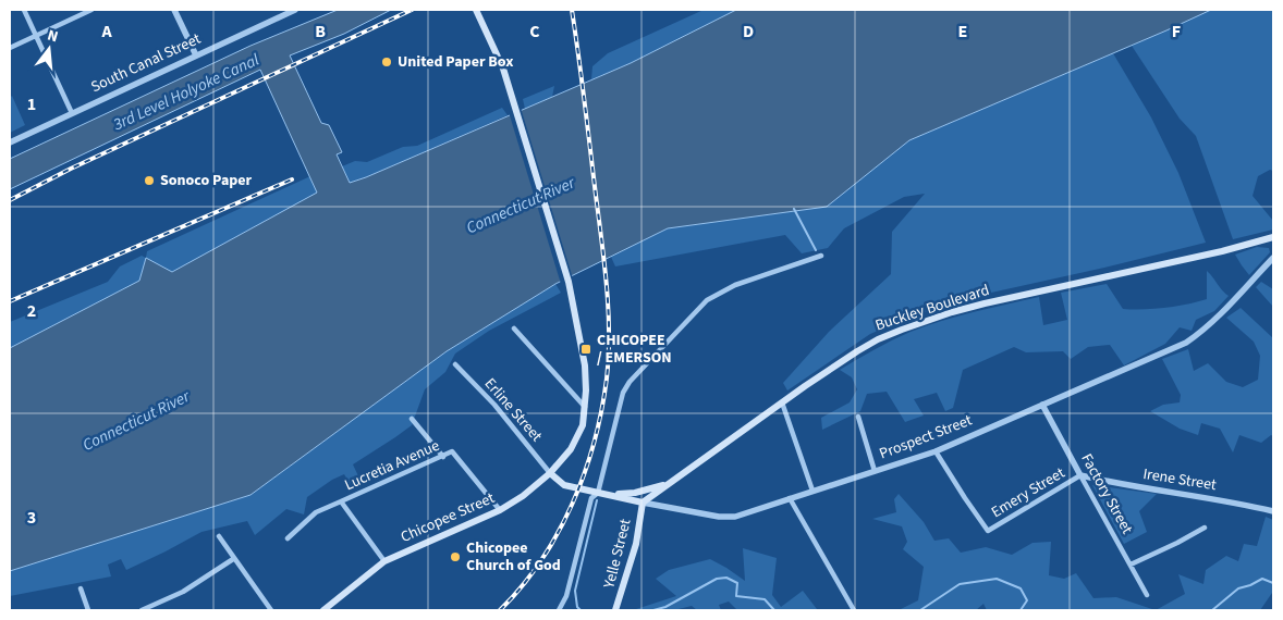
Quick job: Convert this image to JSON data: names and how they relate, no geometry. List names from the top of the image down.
{
  "streets": {
    "main road": [
      "Buckley Boulevard",
      "Prospect Street",
      "Chicopee Street",
      "Yelle Street"
    ],
    "street": [
      "South Canal Street",
      "Erline Street",
      "Lucretia Avenue",
      "Irene Street",
      "Emery Street",
      "Factory Street"
    ]
  },
  "crossings": [
    ["Buckley Boulevard", "Prospect Street"],
    ["Buckley Boulevard", "Yelle Street"],
    ["Erline Street", "Prospect Street"],
    ["Erline Street", "Chicopee Street"],
    ["Prospect Street", "Emery Street"],
    ["Prospect Street", "Factory Street"],
    ["Prospect Street", "Chicopee Street"],
    ["Prospect Street", "Yelle Street"],
    ["Lucretia Avenue", "Chicopee Street"],
    ["Irene Street", "Emery Street"],
    ["Irene Street", "Factory Street"],
    ["Emery Street", "Factory Street"]
  ],
  "water": ["3rd Level Holyoke Canal", "Connecticut River"],
  "places": {
    "other": ["United Paper Box", "Sonoco Paper", "Chicopee Church of God"],
    "transit": ["CHICOPEE / EMERSON"]
  },
  "north": "top",
  "grid": {
    "columns": [
      "A",
      "B",
      "C",
      "D",
      "E",
      "F"
    ],
    "rows": ["1", "2", "3"]
  }
}
